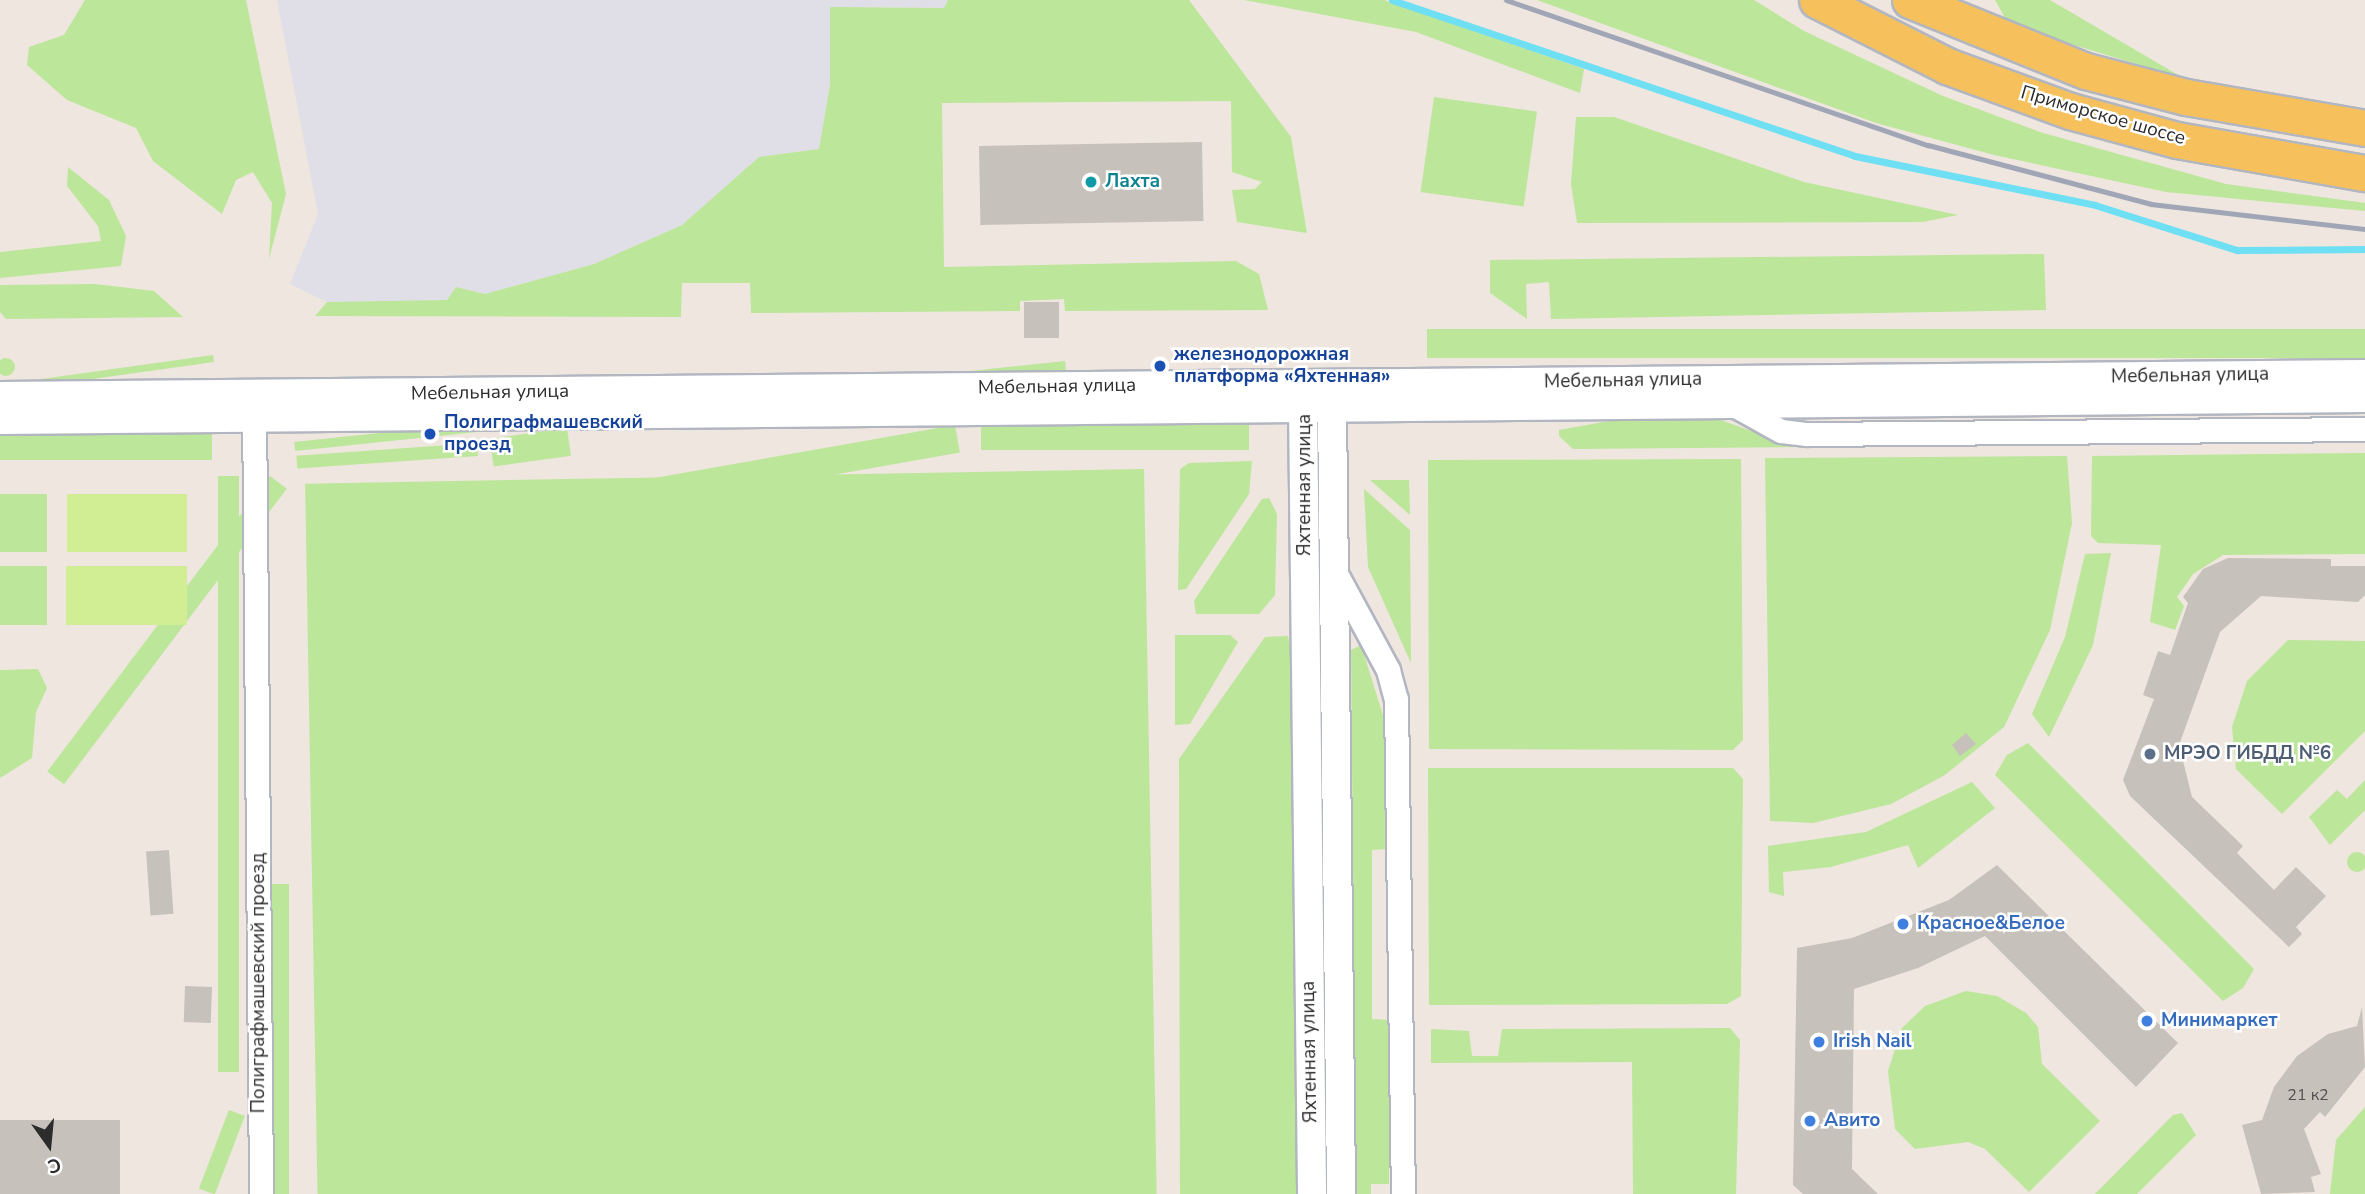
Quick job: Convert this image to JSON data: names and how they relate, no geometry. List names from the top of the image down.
{
  "streets": {
    "main road": ["Приморское шоссе"],
    "street": ["Мебельная улица", "Яхтенная улица", "Полиграфмашевский проезд"]
  },
  "crossings": [
    ["Мебельная улица", "Яхтенная улица"],
    ["Мебельная улица", "Полиграфмашевский проезд"]
  ],
  "places": [
    "Лахта",
    "железнодорожная платформа «Яхтенная»",
    "Полиграфмашевский проезд",
    "МРЭО ГИБДД №6",
    "Красное&Белое",
    "Минимаркет",
    "Irish Nail",
    "Авито"
  ],
  "house_numbers": ["21 к2"],
  "north": "bottom"
}
